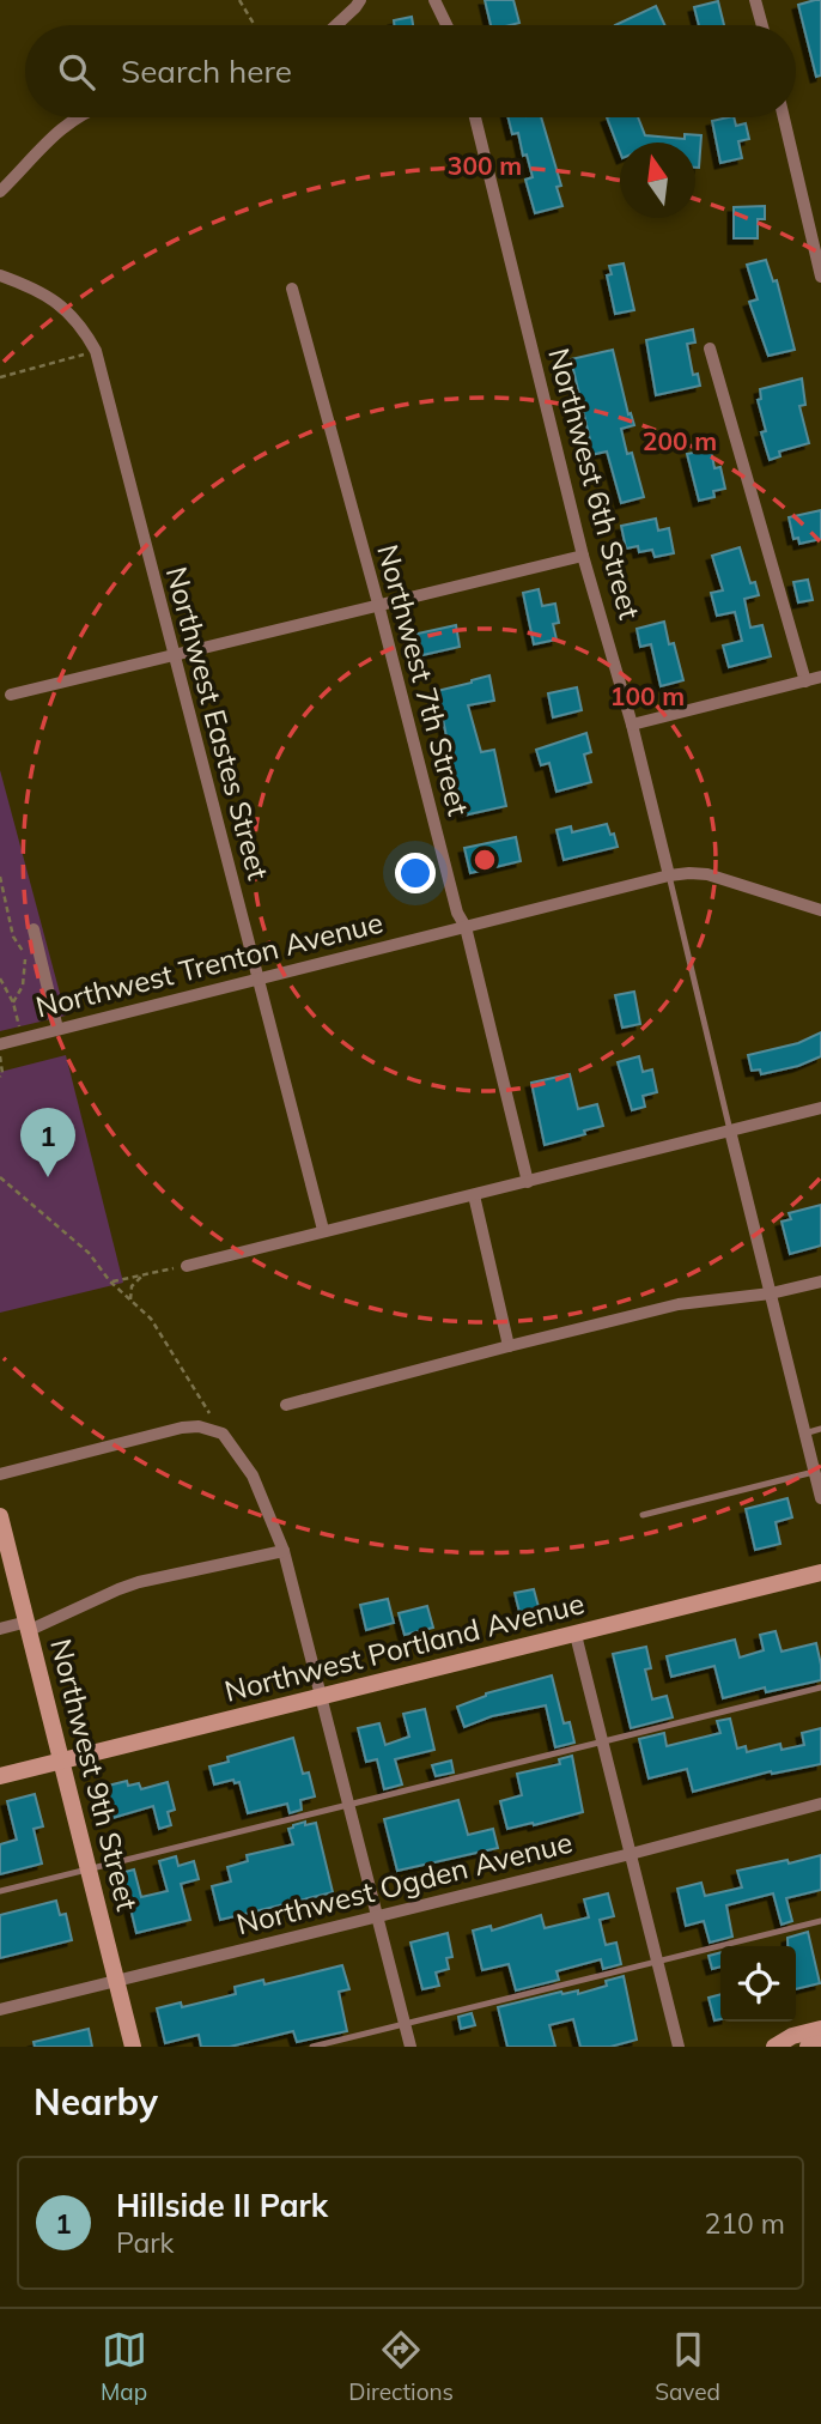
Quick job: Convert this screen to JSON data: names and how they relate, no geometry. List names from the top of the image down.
{
  "streets": {
    "street": [
      "Northwest 6th Street",
      "Northwest 7th Street",
      "Northwest Eastes Street",
      "Northwest Trenton Avenue",
      "Northwest Portland Avenue",
      "Northwest 9th Street",
      "Northwest Ogden Avenue"
    ]
  },
  "crossings": [
    ["Northwest 6th Street", "Northwest Trenton Avenue"],
    ["Northwest 7th Street", "Northwest Trenton Avenue"],
    ["Northwest Eastes Street", "Northwest Trenton Avenue"],
    ["Northwest Portland Avenue", "Northwest 9th Street"],
    ["Northwest 9th Street", "Northwest Ogden Avenue"]
  ],
  "north": "top",
  "page": {
    "search": "Search here",
    "pins": "1",
    "heading": "Nearby",
    "list": [
      {
        "mark": "1",
        "name": "Hillside II Park",
        "note": "Park",
        "value": "210 m"
      }
    ],
    "nav": ["Map", "Directions", "Saved"]
  },
  "rings": ["300 m", "200 m", "100 m"]
}
